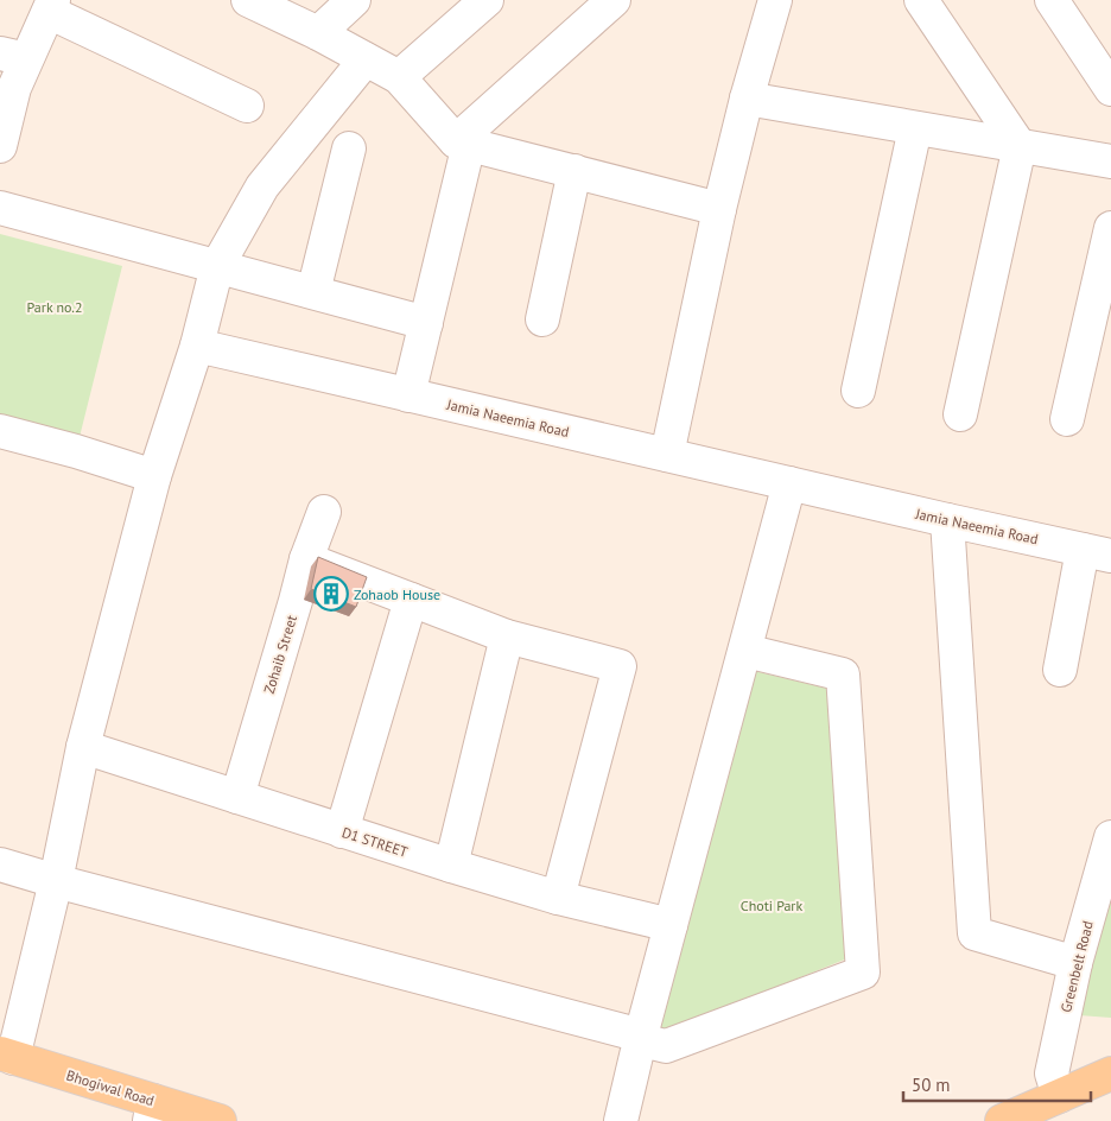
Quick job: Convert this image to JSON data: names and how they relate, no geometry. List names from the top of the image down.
{
  "streets": {
    "main road": ["Bhogiwal Road"],
    "street": [
      "Jamia Naeemia Road",
      "Zohaib Street",
      "D1 STREET",
      "Greenbelt Road"
    ]
  },
  "crossings": [
    ["Zohaib Street", "D1 STREET"]
  ],
  "parks": ["Park no.2", "Choti Park"],
  "places": {
    "building": ["Zohaob House"]
  },
  "scale_bar": "50 m"
}
